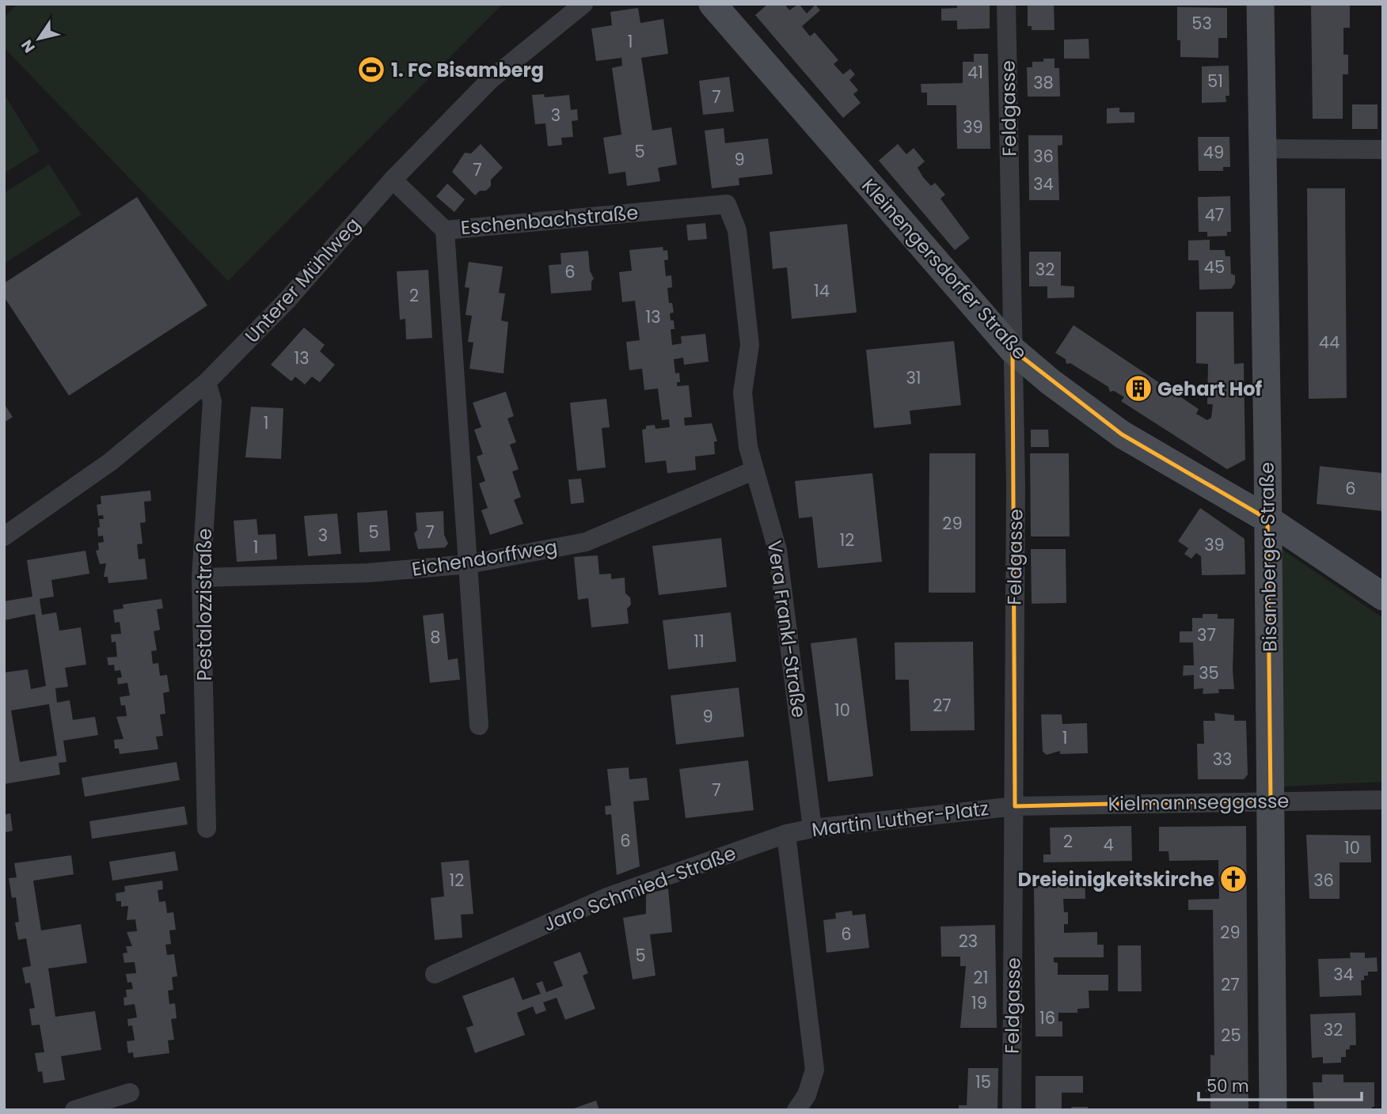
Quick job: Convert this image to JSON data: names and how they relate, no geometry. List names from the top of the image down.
{
  "streets": {
    "street": [
      "Feldgasse",
      "Eschenbachstraße",
      "Kleinengersdorfer Straße",
      "Unterer Mühlweg",
      "Bisamberger Straße",
      "Eichendorffweg",
      "Pestalozzistraße",
      "Vera Frankl-Straße",
      "Kielmannseggasse",
      "Martin Luther-Platz",
      "Jaro Schmied-Straße"
    ]
  },
  "crossings": [
    ["Feldgasse", "Kleinengersdorfer Straße"],
    ["Feldgasse", "Kielmannseggasse"],
    ["Feldgasse", "Martin Luther-Platz"],
    ["Eschenbachstraße", "Unterer Mühlweg"],
    ["Eschenbachstraße", "Vera Frankl-Straße"],
    ["Kleinengersdorfer Straße", "Bisamberger Straße"],
    ["Unterer Mühlweg", "Pestalozzistraße"],
    ["Bisamberger Straße", "Kielmannseggasse"],
    ["Eichendorffweg", "Pestalozzistraße"],
    ["Eichendorffweg", "Vera Frankl-Straße"],
    ["Vera Frankl-Straße", "Martin Luther-Platz"],
    ["Kielmannseggasse", "Martin Luther-Platz"],
    ["Martin Luther-Platz", "Jaro Schmied-Straße"]
  ],
  "places": {
    "sports": ["1. FC Bisamberg"],
    "building": ["Gehart Hof"],
    "church": ["Dreieinigkeitskirche"]
  },
  "house_numbers": [
    "53",
    "1",
    "41",
    "51",
    "38",
    "7",
    "3",
    "39",
    "5",
    "49",
    "36",
    "9",
    "7",
    "34",
    "47",
    "45",
    "32",
    "6",
    "14",
    "2",
    "13",
    "44",
    "13",
    "31",
    "1",
    "6",
    "29",
    "5",
    "7",
    "3",
    "12",
    "39",
    "1",
    "37",
    "8",
    "11",
    "35",
    "27",
    "10",
    "9",
    "1",
    "33",
    "7",
    "6",
    "2",
    "4",
    "10",
    "12",
    "36",
    "29",
    "6",
    "23",
    "5",
    "34",
    "21",
    "27",
    "19",
    "16",
    "32",
    "25",
    "15"
  ],
  "scale_bar": "50 m",
  "north": "bottom left"
}
